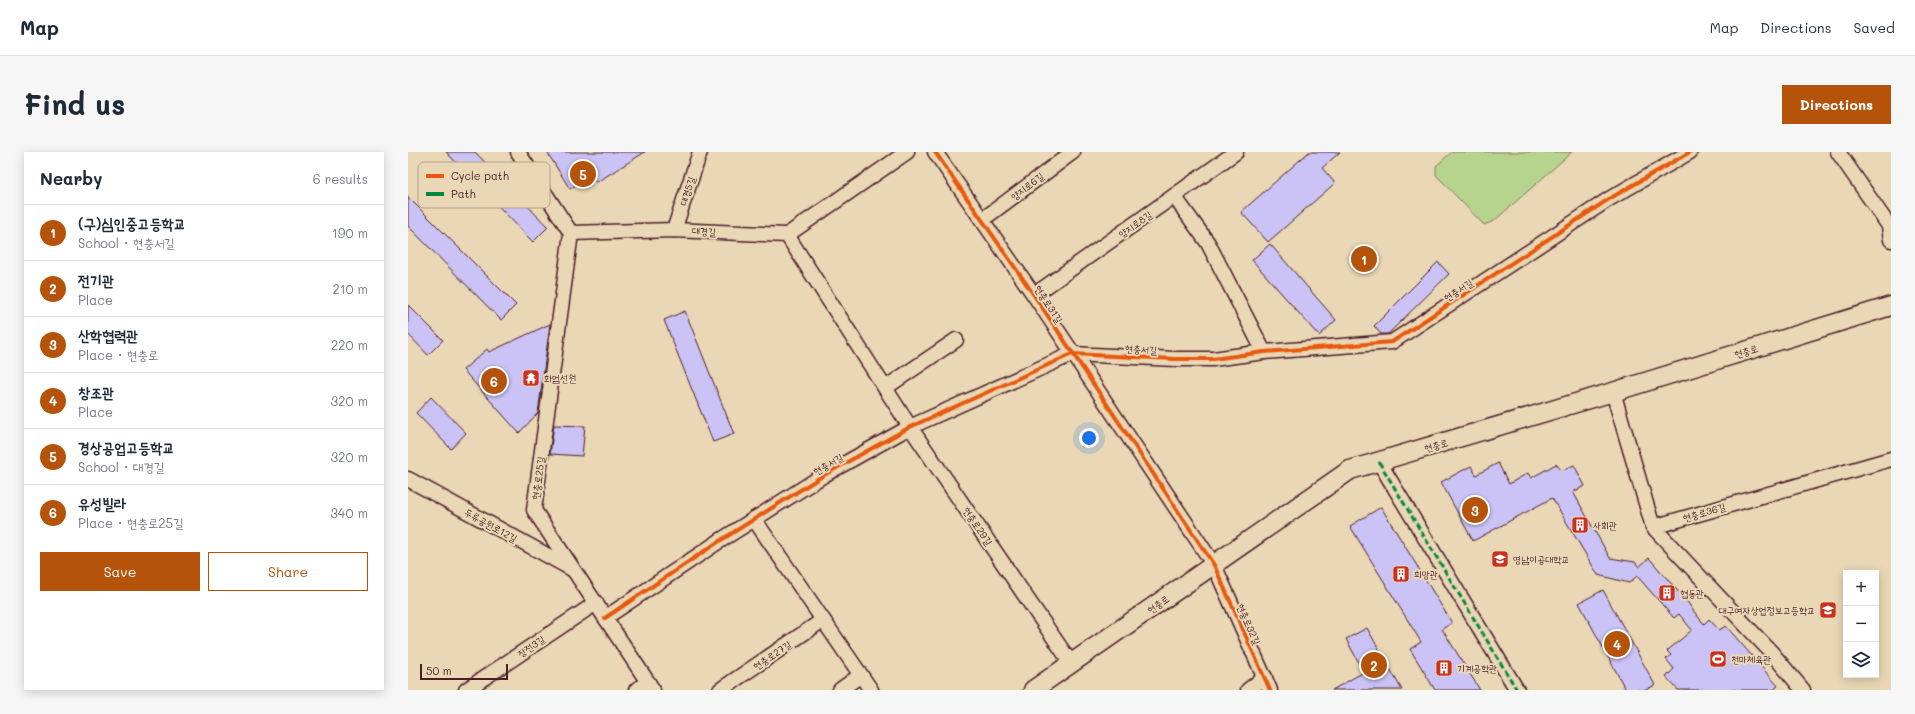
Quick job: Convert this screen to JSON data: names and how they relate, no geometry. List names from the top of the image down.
{
  "streets": {
    "main road": ["현충로"],
    "street": [
      "양지로6길",
      "대경5길",
      "양지로8길",
      "대경길",
      "현충서길",
      "현충로31길",
      "현충로25길",
      "현충로36길",
      "두류공원로12길",
      "현충로29길",
      "현충로32길",
      "장전3길",
      "현충로27길"
    ]
  },
  "crossings": [
    ["양지로6길", "현충로31길"],
    ["대경5길", "대경길"],
    ["양지로8길", "현충로31길"],
    ["대경길", "현충로25길"],
    ["대경길", "현충로29길"],
    ["현충서길", "현충로31길"],
    ["현충서길", "현충로25길"],
    ["현충서길", "현충로29길"],
    ["현충로31길", "현충로"],
    ["현충로31길", "현충로32길"],
    ["현충로", "현충로29길"],
    ["현충로", "현충로32길"],
    ["현충로25길", "두류공원로12길"],
    ["현충로25길", "장전3길"]
  ],
  "places": {
    "temple": ["화엄선원"],
    "building": [
      "사회관",
      "희망관",
      "협동관",
      "기계공학관"
    ],
    "school or university": ["영남이공대학교", "대구여자상업정보고등학교"],
    "sports": ["천마체육관"]
  },
  "legend": ["Cycle path", "Path"],
  "scale_bar": "50 m",
  "page": {
    "header": "Map",
    "nav": ["Map", "Directions", "Saved"],
    "buttons": [
      "Directions",
      ["Save", "Share"]
    ],
    "title": "Find us",
    "heading": ["Nearby", "6 results"],
    "pins": [
      "5",
      "1",
      "6",
      "3",
      "4",
      "2"
    ],
    "list": [
      {
        "mark": "1",
        "name": "(구)심인중고등학교",
        "note": "School · 현충서길",
        "value": "190 m"
      },
      {
        "mark": "2",
        "name": "전기관",
        "note": "Place",
        "value": "210 m"
      },
      {
        "mark": "3",
        "name": "산학협력관",
        "note": "Place · 현충로",
        "value": "220 m"
      },
      {
        "mark": "4",
        "name": "창조관",
        "note": "Place",
        "value": "320 m"
      },
      {
        "mark": "5",
        "name": "경상공업고등학교",
        "note": "School · 대경길",
        "value": "320 m"
      },
      {
        "mark": "6",
        "name": "유성빌라",
        "note": "Place · 현충로25길",
        "value": "340 m"
      }
    ],
    "map_buttons": ["+", "−"],
    "scale": "50 m"
  }
}
